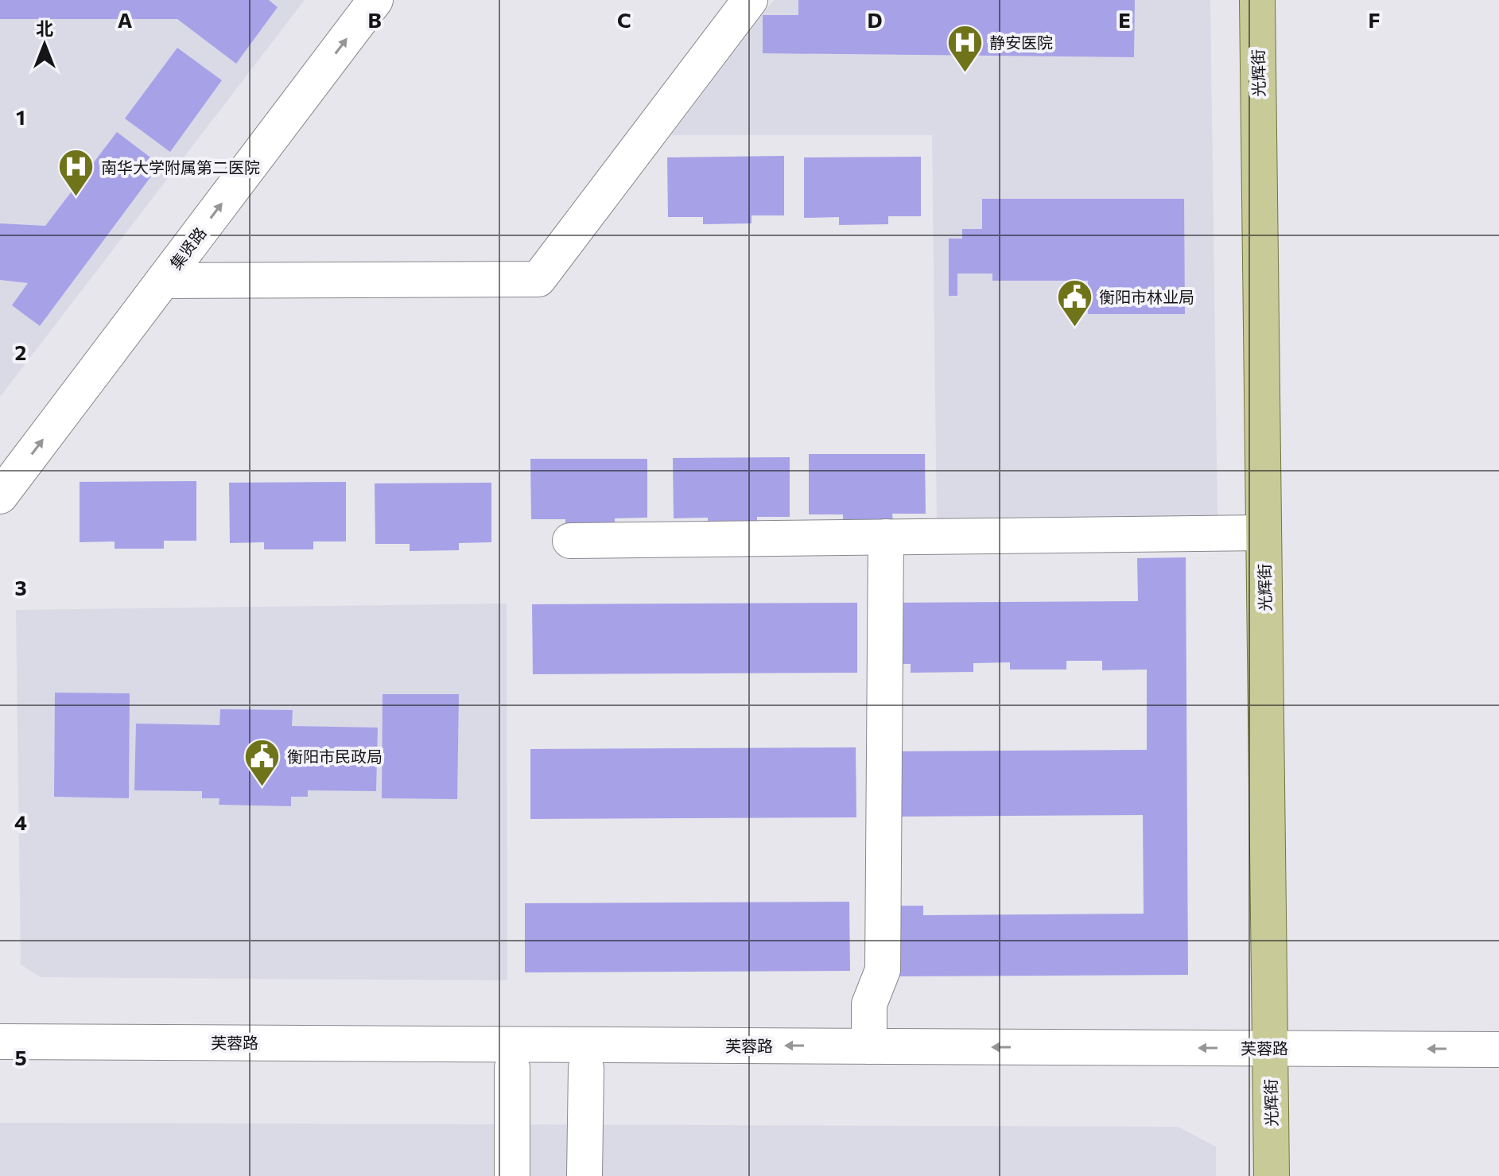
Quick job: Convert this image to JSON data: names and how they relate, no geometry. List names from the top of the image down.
{
  "streets": {
    "main road": ["光辉街"],
    "street": ["集贤路", "芙蓉路"]
  },
  "crossings": [
    ["光辉街", "芙蓉路"]
  ],
  "places": {
    "hospital": ["静安医院", "南华大学附属第二医院"],
    "public building": ["衡阳市林业局", "衡阳市民政局"]
  },
  "north": "top",
  "grid": {
    "columns": [
      "A",
      "B",
      "C",
      "D",
      "E",
      "F"
    ],
    "rows": [
      "1",
      "2",
      "3",
      "4",
      "5"
    ]
  }
}
